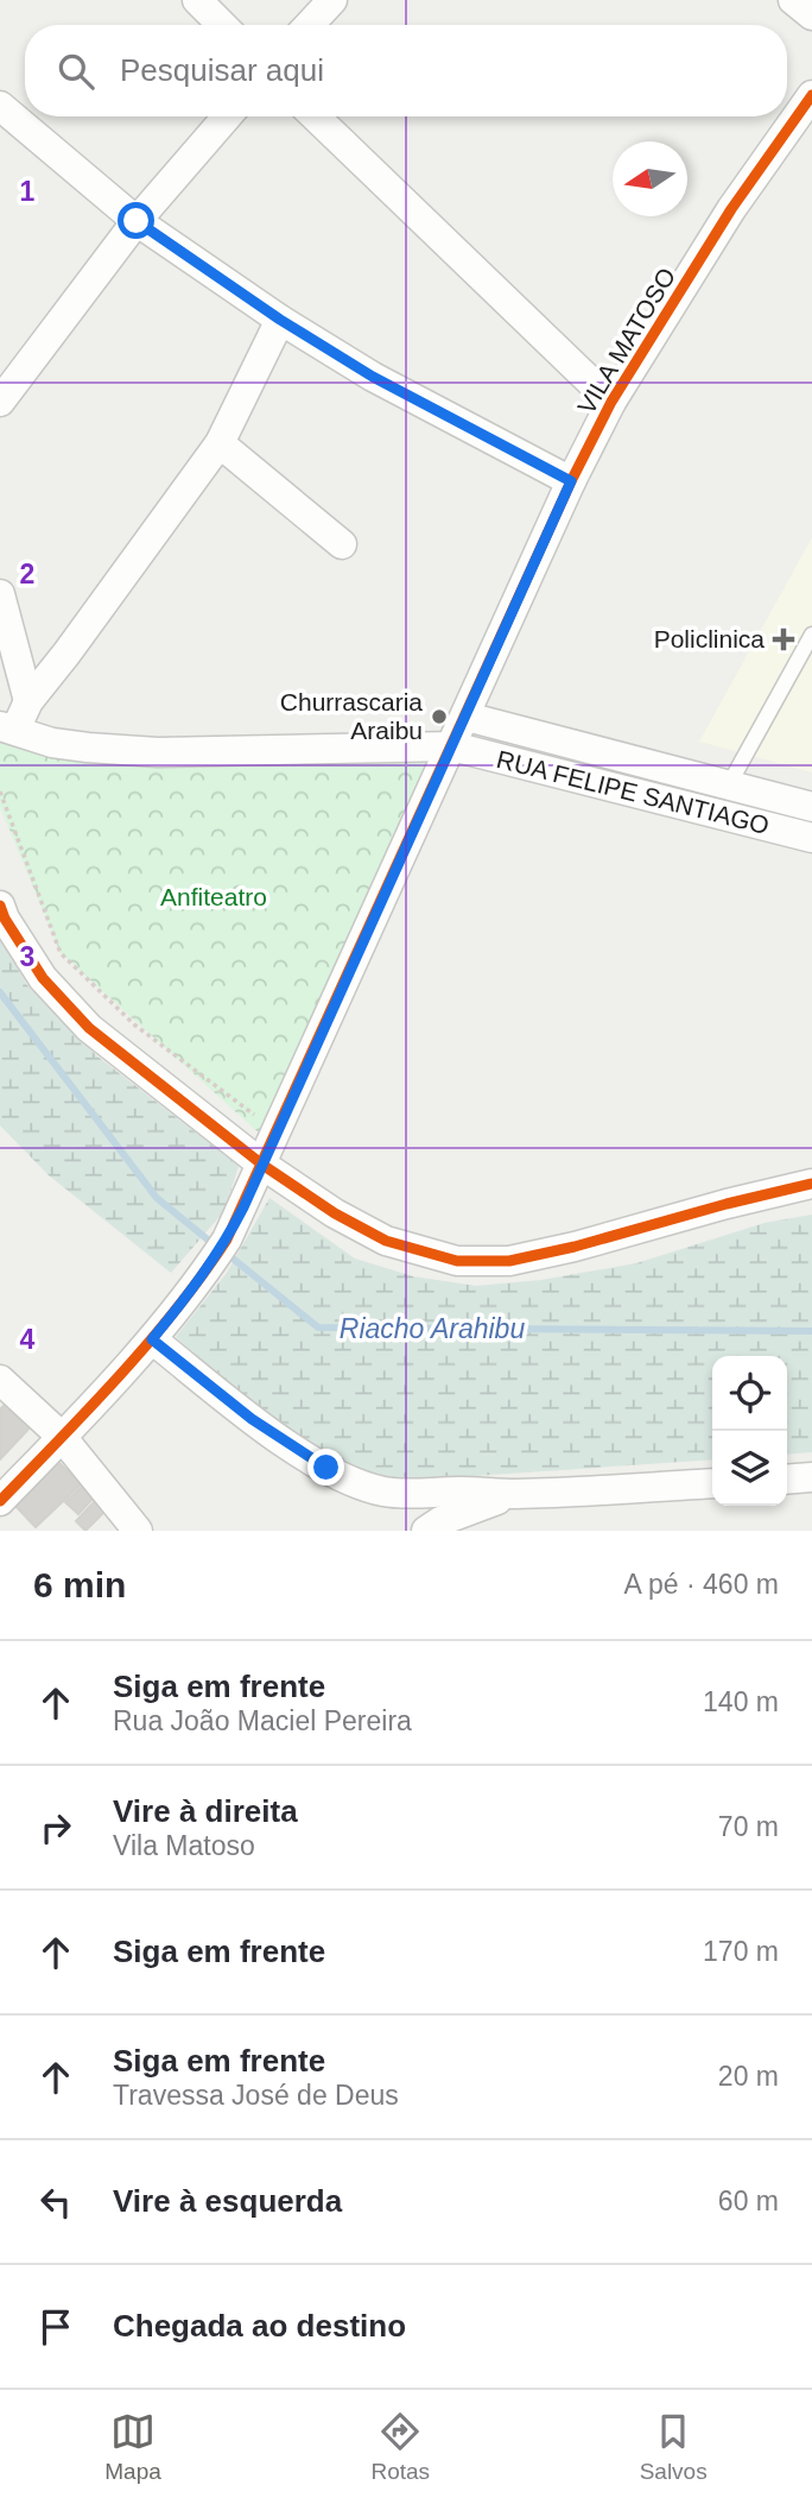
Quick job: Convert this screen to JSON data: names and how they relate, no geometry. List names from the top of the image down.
{
  "streets": {
    "street": ["VILA MATOSO", "RUA FELIPE SANTIAGO"]
  },
  "crossings": [
    ["VILA MATOSO", "RUA FELIPE SANTIAGO"]
  ],
  "water": ["Riacho Arahibu"],
  "parks": ["Anfiteatro"],
  "places": {
    "health": ["Policlinica"],
    "other": ["Churrascaria Araibu"]
  },
  "north": "left",
  "page": {
    "search": "Pesquisar aqui",
    "heading": ["6 min", "A pé · 460 m"],
    "list": [
      ["Siga em frente", "Rua João Maciel Pereira", "140 m"],
      ["Vire à direita", "Vila Matoso", "70 m"],
      ["Siga em frente", "170 m"],
      ["Siga em frente", "Travessa José de Deus", "20 m"],
      ["Vire à esquerda", "60 m"],
      "Chegada ao destino"
    ],
    "nav": ["Mapa", "Rotas", "Salvos"]
  },
  "grid": {
    "rows": [
      "1",
      "2",
      "3",
      "4"
    ]
  }
}
